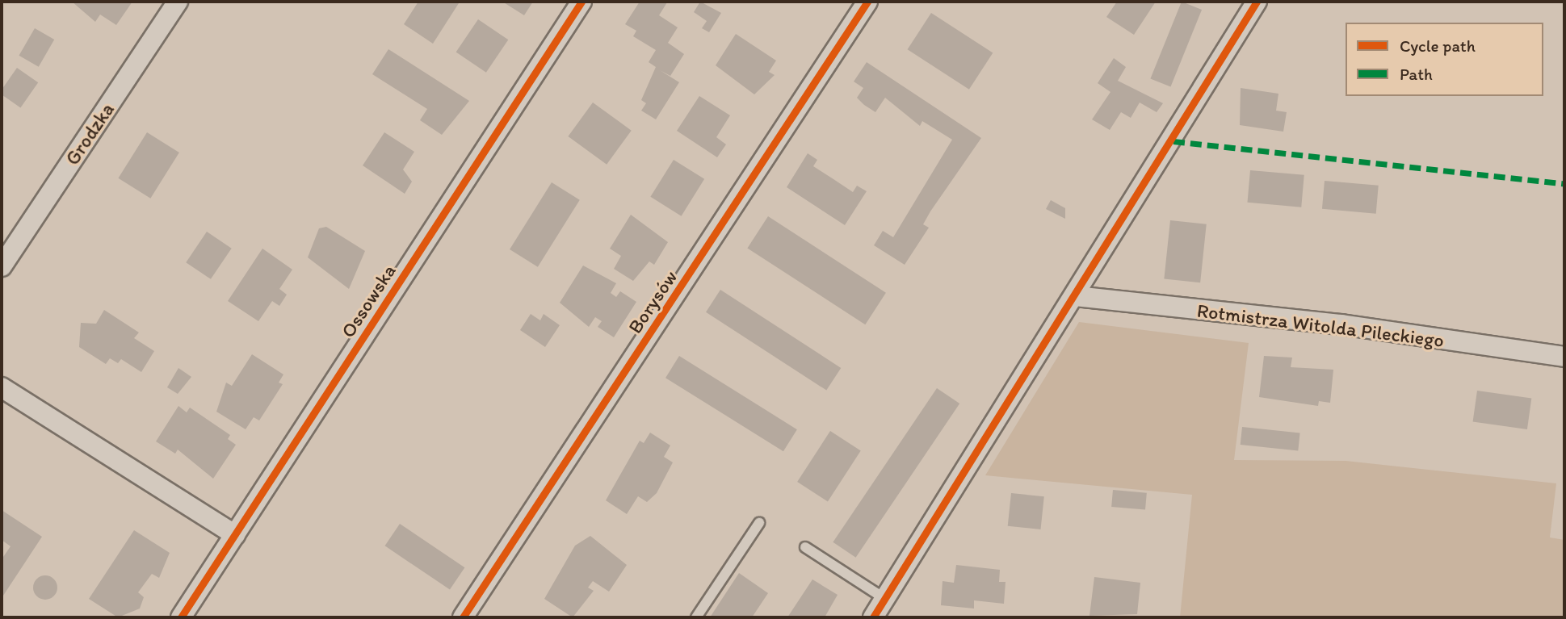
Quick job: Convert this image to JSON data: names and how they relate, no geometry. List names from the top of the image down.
{
  "streets": {
    "street": [
      "Grodzka",
      "Ossowska",
      "Borysów",
      "Rotmistrza Witolda Pileckiego"
    ]
  },
  "legend": ["Cycle path", "Path"]
}
